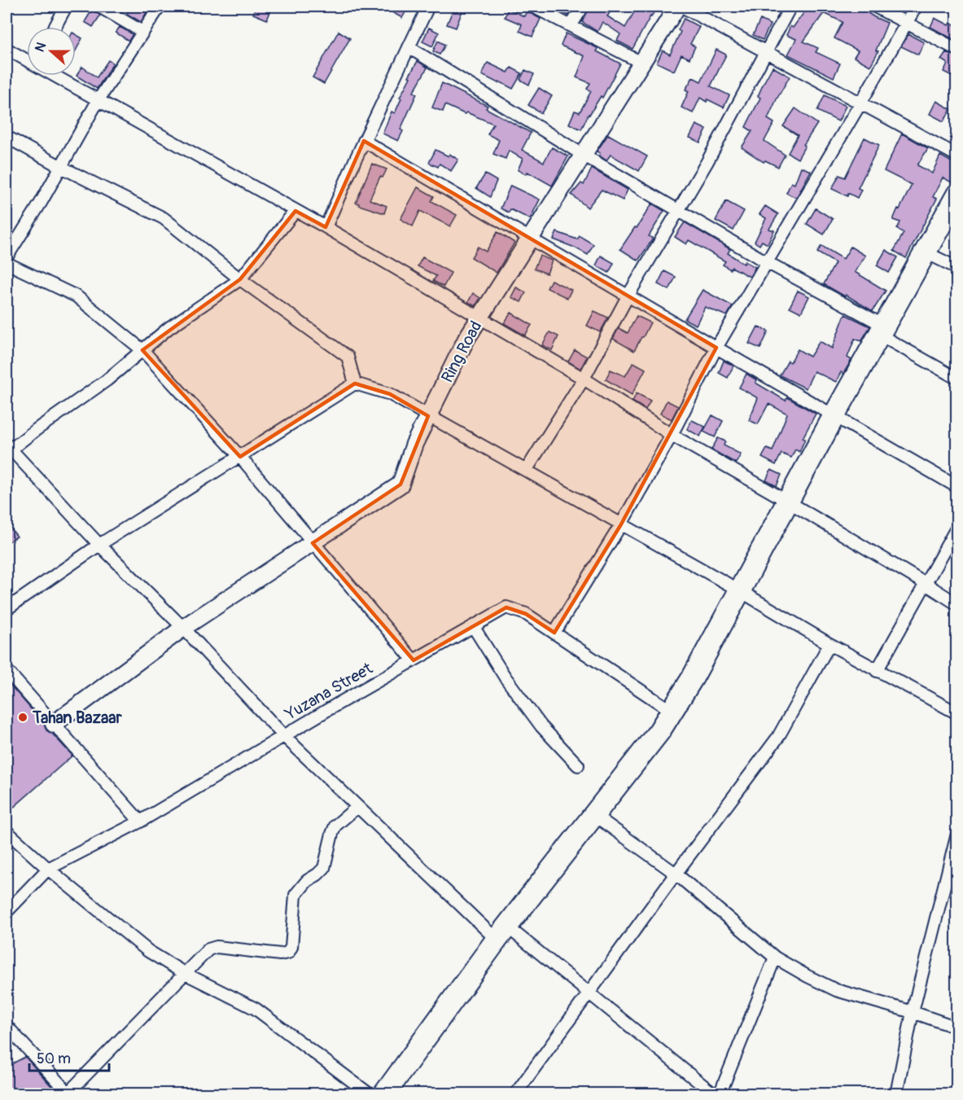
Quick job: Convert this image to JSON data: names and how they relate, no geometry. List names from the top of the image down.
{
  "streets": {
    "street": ["Ring Road", "Yuzana Street"]
  },
  "places": ["Tahan Bazaar"],
  "scale_bar": "50 m",
  "north": "left"
}
